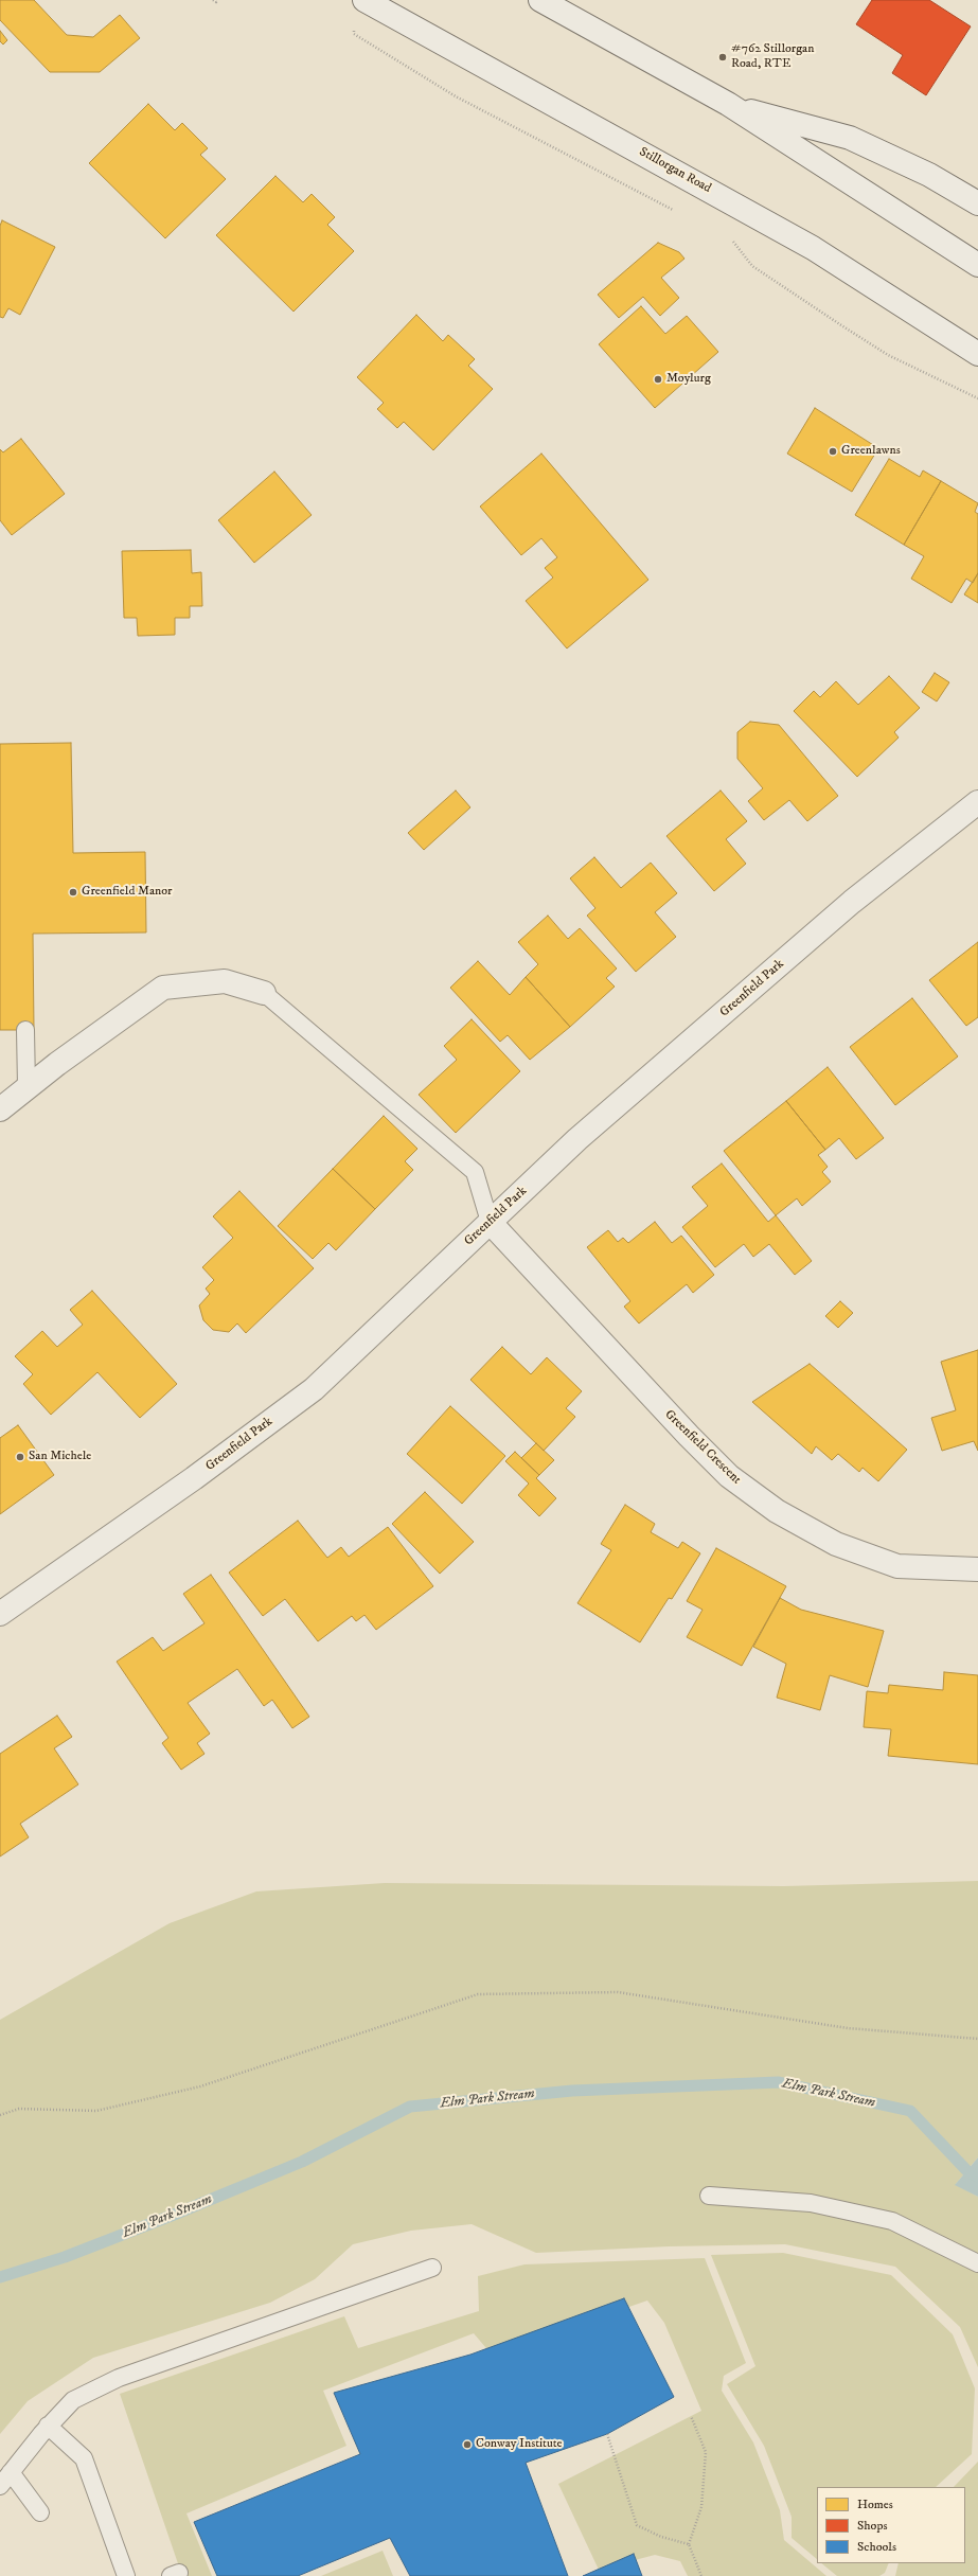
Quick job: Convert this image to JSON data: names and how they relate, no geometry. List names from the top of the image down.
{
  "streets": {
    "street": ["Stillorgan Road", "Greenfield Park", "Greenfield Crescent"]
  },
  "crossings": [
    ["Greenfield Park", "Greenfield Crescent"]
  ],
  "water": ["Elm Park Stream"],
  "places": [
    "#762 Stillorgan Road, RTE",
    "Moylurg",
    "Greenlawns",
    "Greenfield Manor",
    "San Michele",
    "Conway Institute"
  ],
  "legend": ["Homes", "Shops", "Schools"]
}
